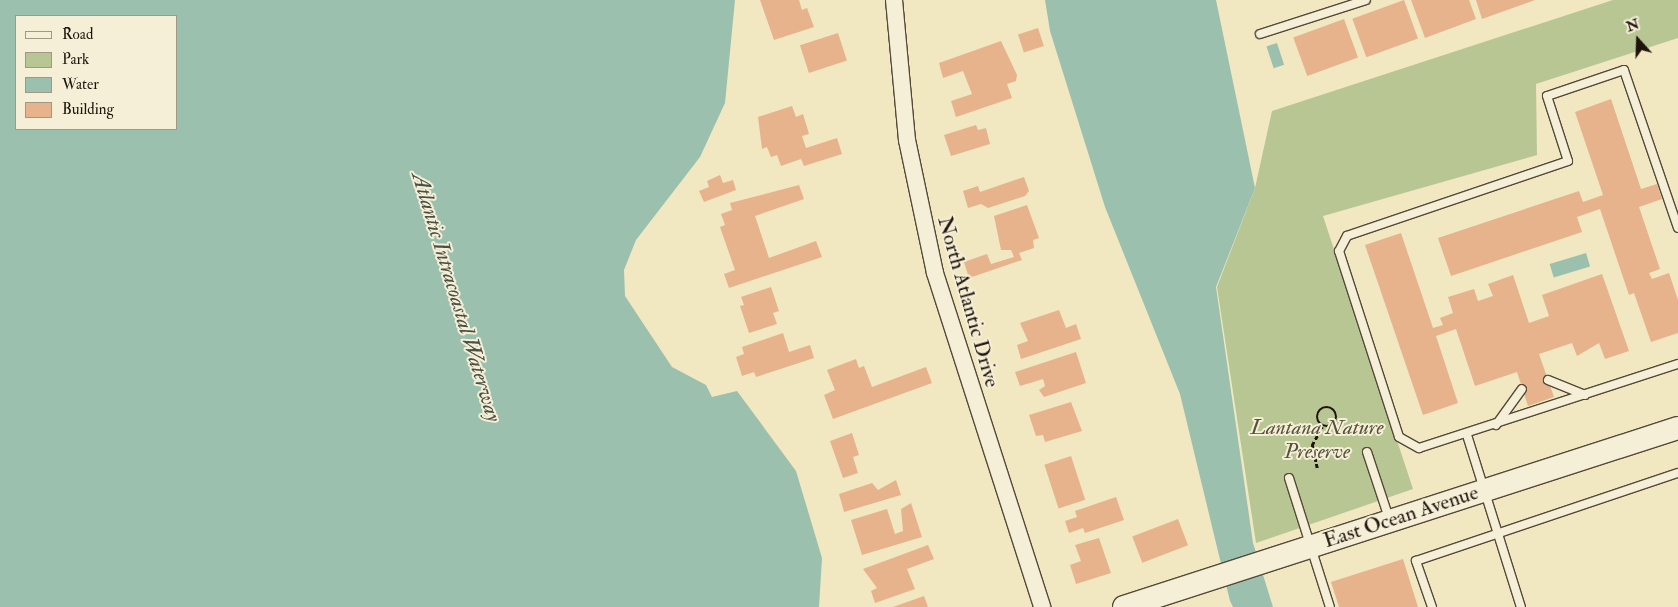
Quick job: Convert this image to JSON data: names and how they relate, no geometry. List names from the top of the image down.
{
  "streets": {
    "main road": ["East Ocean Avenue"],
    "street": ["North Atlantic Drive"]
  },
  "water": ["Atlantic Intracoastal Waterway"],
  "parks": ["Lantana Nature Preserve"],
  "legend": [
    "Road",
    "Park",
    "Water",
    "Building"
  ],
  "north": "top"
}
